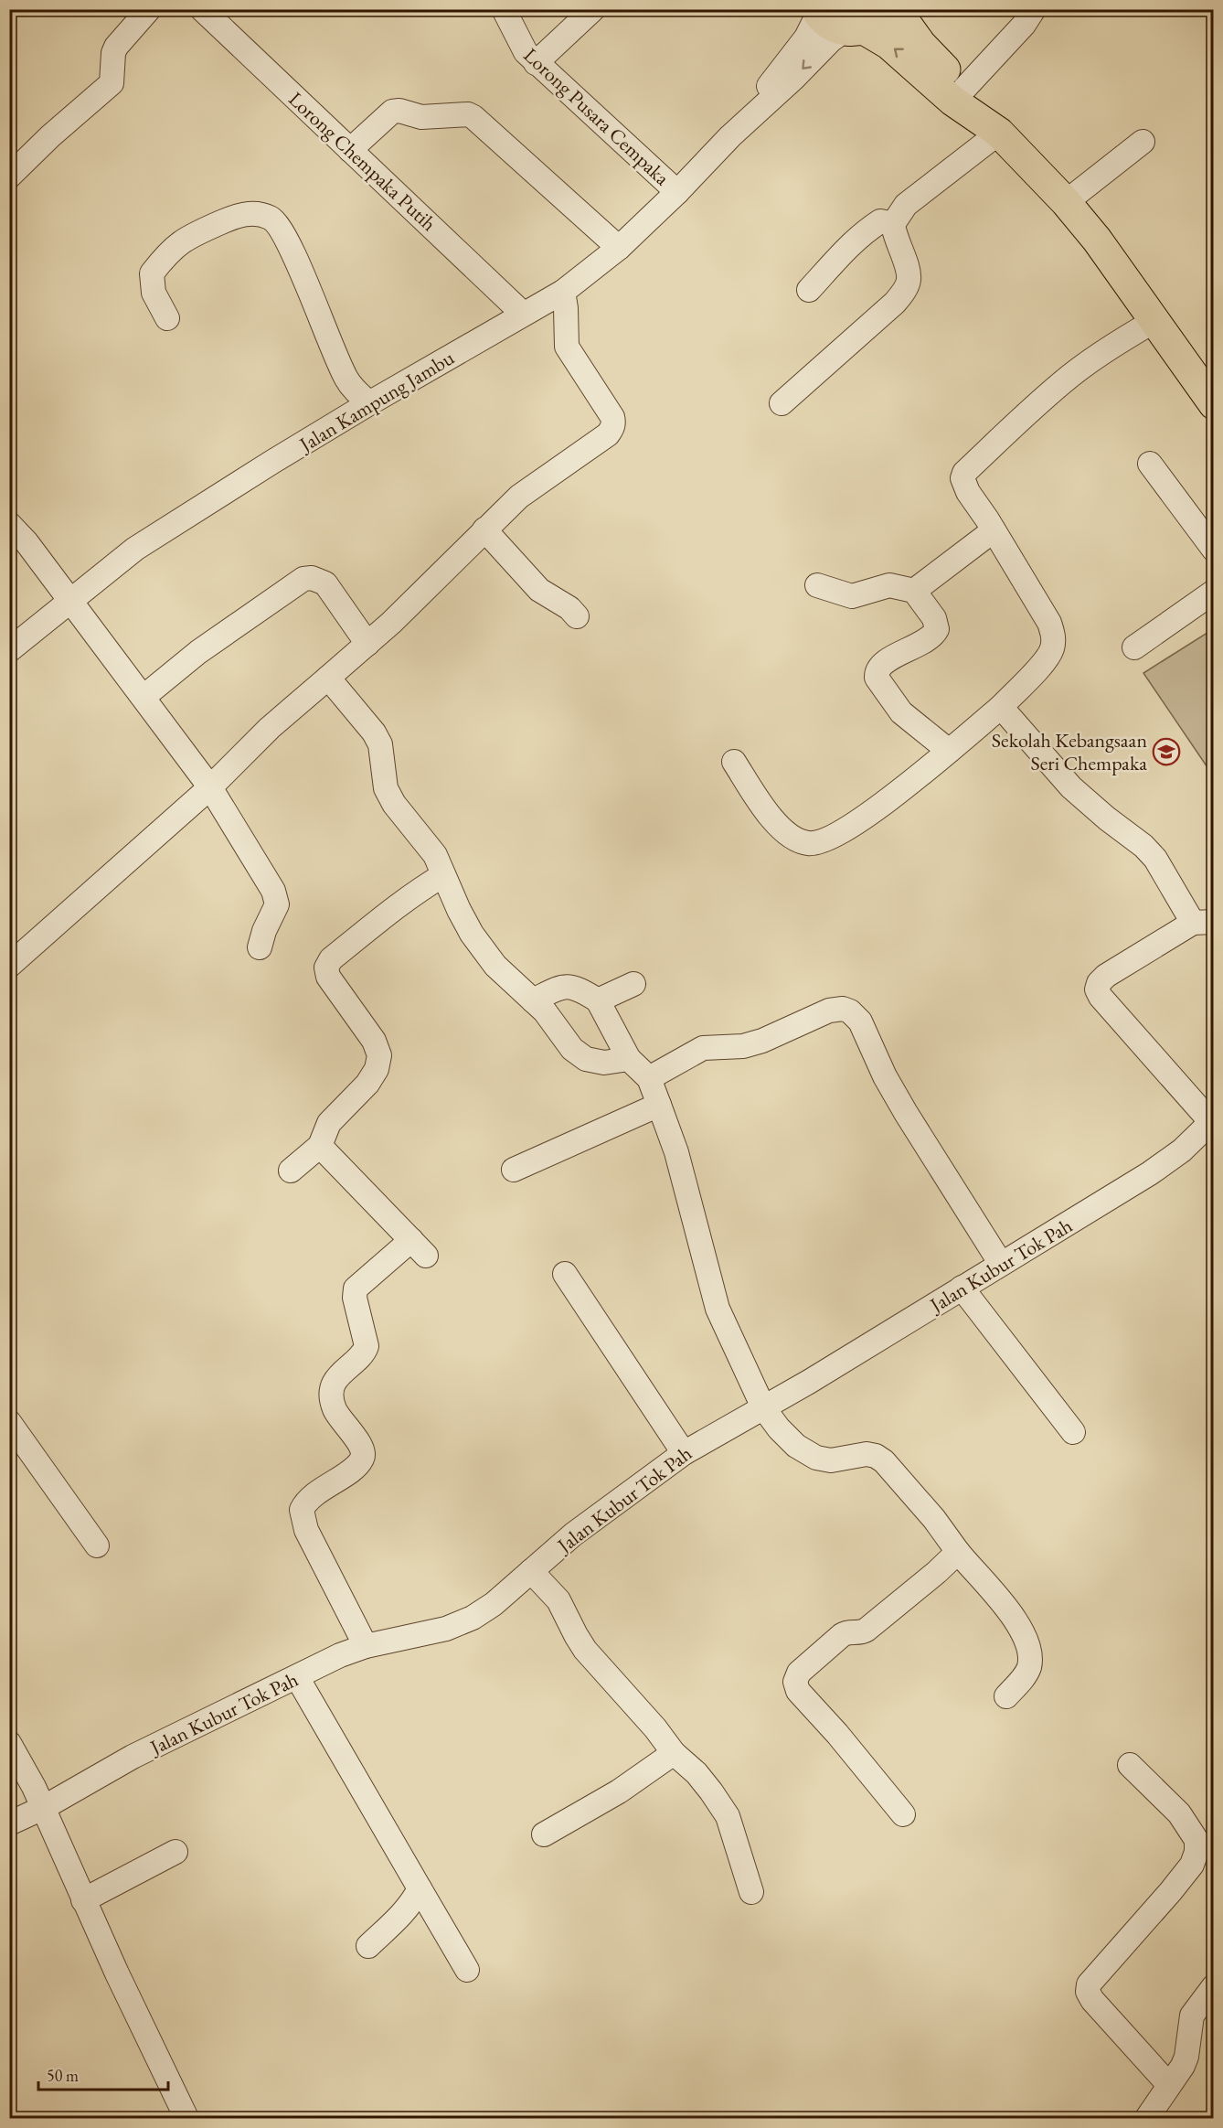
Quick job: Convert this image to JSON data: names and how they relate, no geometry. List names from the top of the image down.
{
  "streets": {
    "street": [
      "Lorong Pusara Cempaka",
      "Lorong Chempaka Putih",
      "Jalan Kampung Jambu",
      "Jalan Kubur Tok Pah"
    ]
  },
  "crossings": [
    ["Lorong Pusara Cempaka", "Jalan Kampung Jambu"],
    ["Lorong Chempaka Putih", "Jalan Kampung Jambu"]
  ],
  "places": {
    "school or university": ["Sekolah Kebangsaan Seri Chempaka"]
  },
  "scale_bar": "50 m"
}
